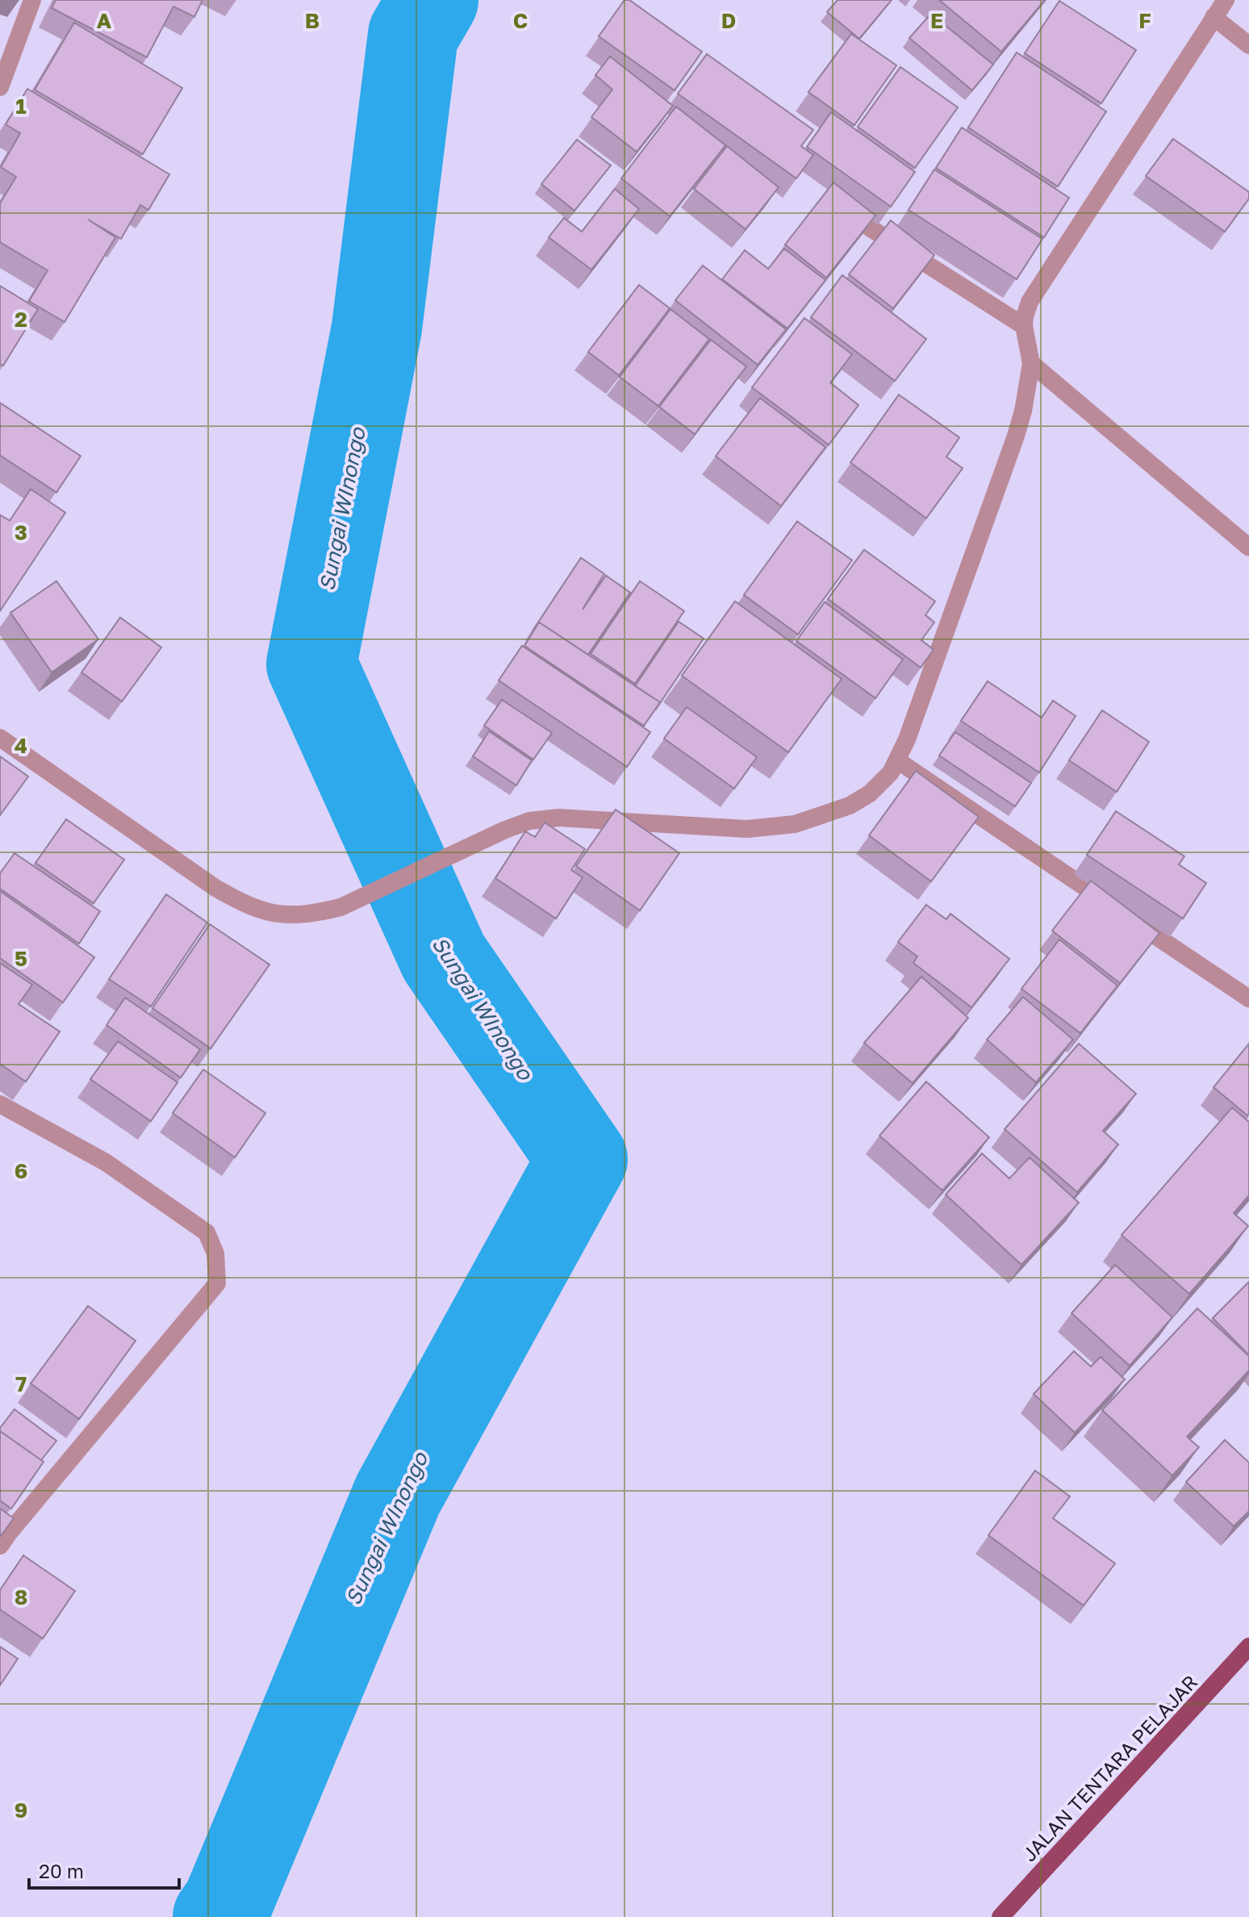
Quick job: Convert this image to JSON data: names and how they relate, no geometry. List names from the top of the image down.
{
  "streets": {
    "main road": ["JALAN TENTARA PELAJAR"]
  },
  "water": ["Sungai WInongo"],
  "scale_bar": "20 m",
  "grid": {
    "columns": [
      "A",
      "B",
      "C",
      "D",
      "E",
      "F"
    ],
    "rows": [
      "1",
      "2",
      "3",
      "4",
      "5",
      "6",
      "7",
      "8",
      "9"
    ]
  }
}
